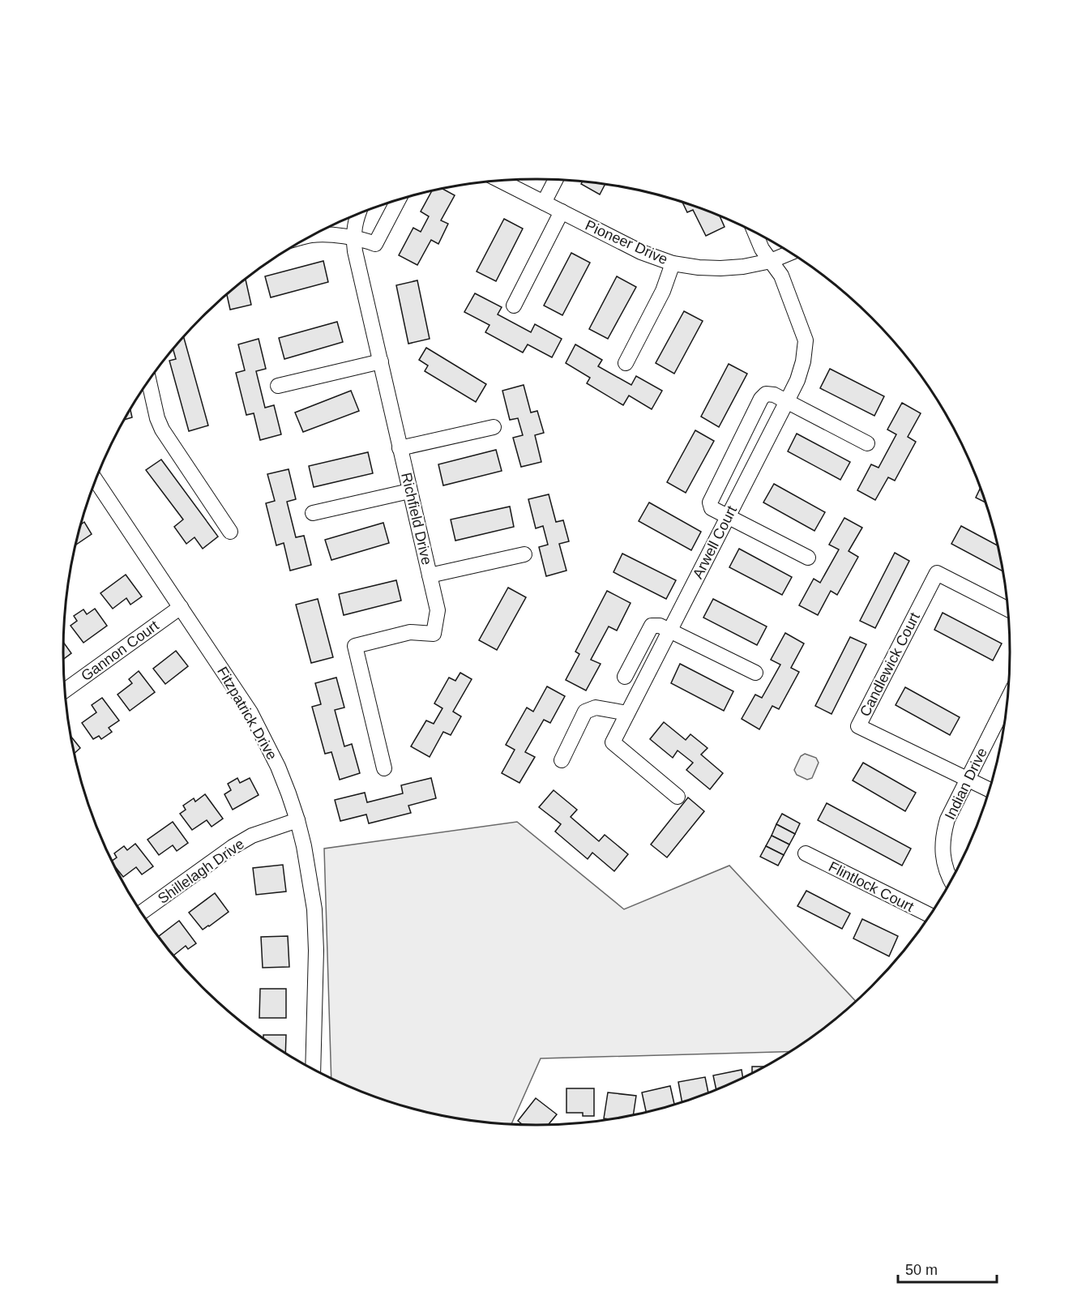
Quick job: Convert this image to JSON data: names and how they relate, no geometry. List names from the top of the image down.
{
  "streets": {
    "street": [
      "Pioneer Drive",
      "Richfield Drive",
      "Arwell Court",
      "Gannon Court",
      "Candlewick Court",
      "Fitzpatrick Drive",
      "Indian Drive",
      "Shillelagh Drive",
      "Flintlock Court"
    ]
  },
  "crossings": [
    ["Pioneer Drive", "Arwell Court"],
    ["Gannon Court", "Fitzpatrick Drive"],
    ["Candlewick Court", "Indian Drive"],
    ["Fitzpatrick Drive", "Shillelagh Drive"]
  ],
  "scale_bar": "50 m"
}
